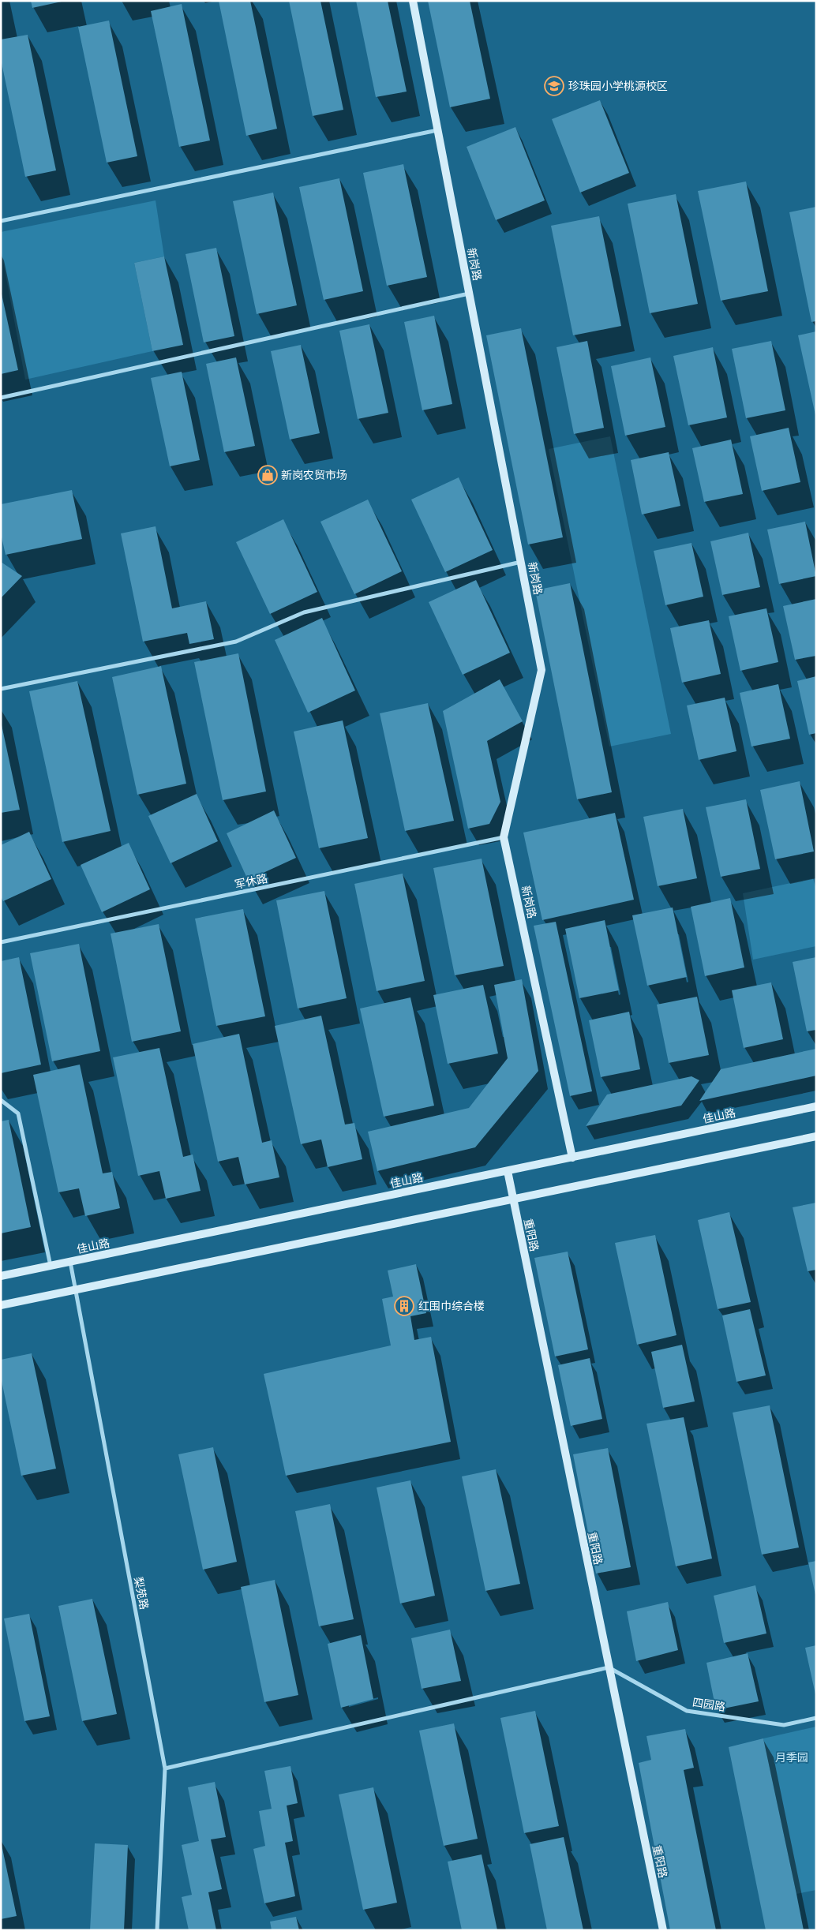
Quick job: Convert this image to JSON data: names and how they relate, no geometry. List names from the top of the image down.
{
  "streets": {
    "street": [
      "新岗路",
      "军休路",
      "佳山路",
      "重阳路",
      "梨苑路",
      "四园路"
    ]
  },
  "crossings": [
    ["新岗路", "军休路"],
    ["新岗路", "佳山路"],
    ["佳山路", "重阳路"],
    ["佳山路", "梨苑路"],
    ["重阳路", "四园路"]
  ],
  "parks": ["月季园"],
  "places": {
    "school or university": ["珍珠园小学桃源校区"],
    "shop": ["新岗农贸市场"],
    "building": ["红围巾综合楼"]
  }
}
